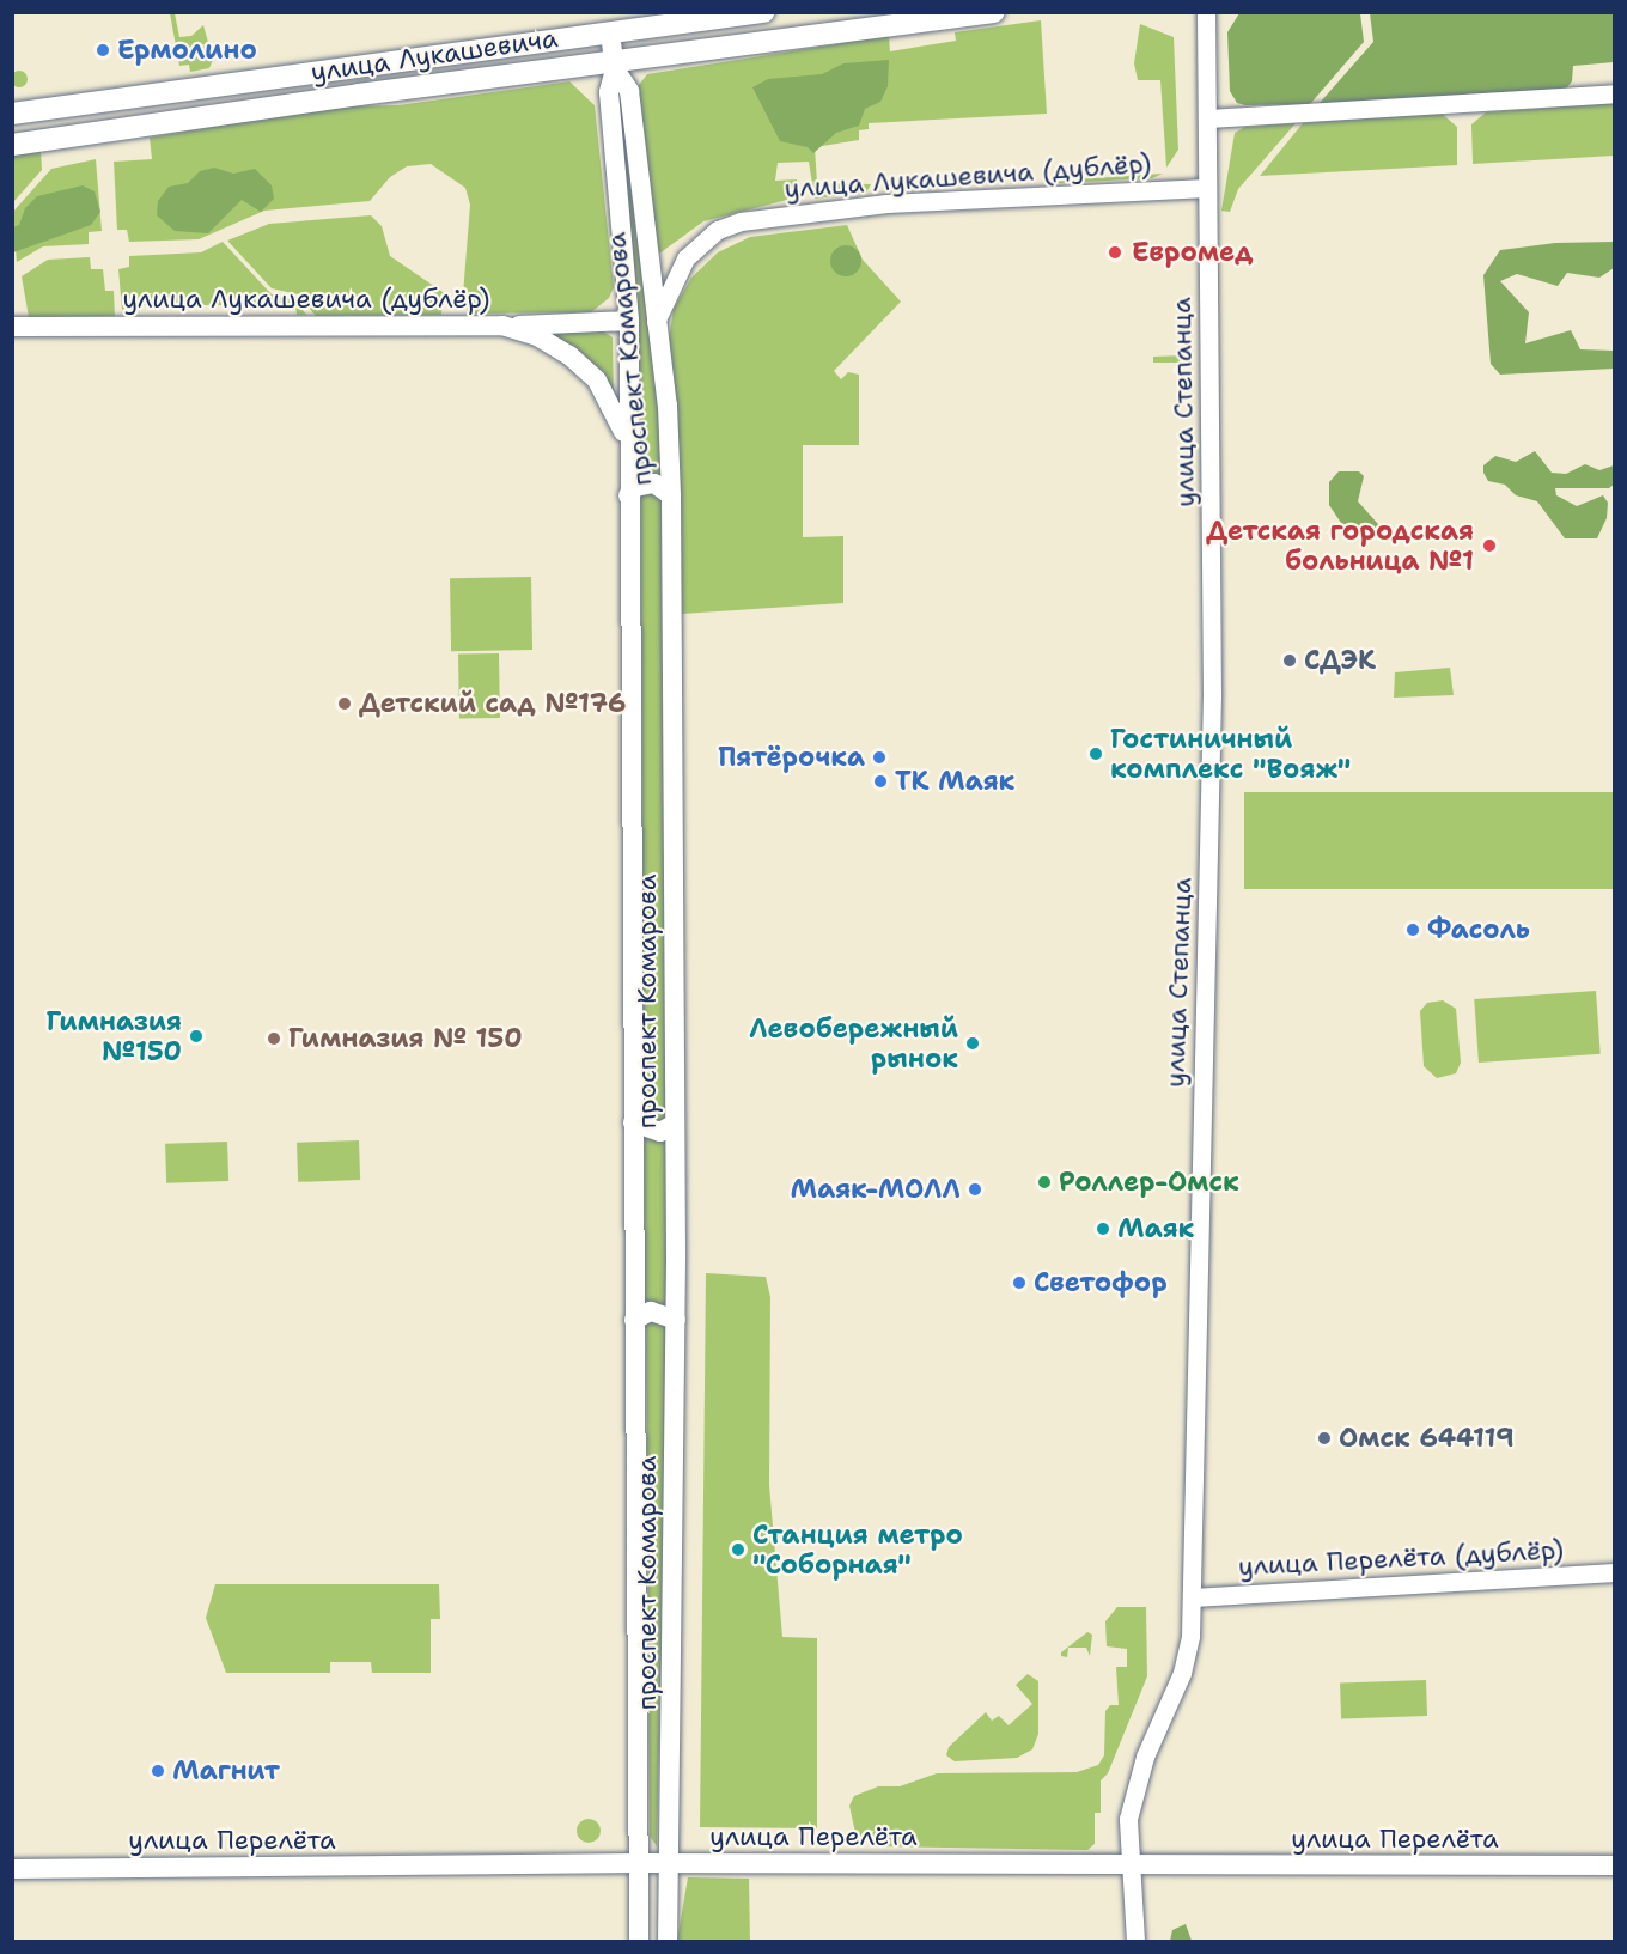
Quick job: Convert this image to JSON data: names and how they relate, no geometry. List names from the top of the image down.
{
  "streets": {
    "main road": [
      "улица Лукашевича",
      "улица Лукашевича (дублёр)",
      "проспект Комарова",
      "улица Перелёта"
    ],
    "street": ["улица Степанца", "улица Перелёта (дублёр)"]
  },
  "crossings": [
    ["улица Лукашевича", "проспект Комарова"],
    ["улица Лукашевича (дублёр)", "проспект Комарова"],
    ["улица Лукашевича (дублёр)", "улица Степанца"],
    ["проспект Комарова", "улица Перелёта"],
    ["улица Степанца", "улица Перелёта (дублёр)"],
    ["улица Степанца", "улица Перелёта"]
  ],
  "places": [
    "Ермолино",
    "Евромед",
    "Детская городская больница №1",
    "СДЭК",
    "Детский сад №176",
    "Гостиничный комплекс \"Вояж\"",
    "Пятёрочка",
    "ТК Маяк",
    "Фасоль",
    "Гимназия №150",
    "Гимназия № 150",
    "Левобережный рынок",
    "Роллер-Омск",
    "Маяк-МОЛЛ",
    "Маяк",
    "Светофор",
    "Омск 644119",
    "Станция метро \"Соборная\"",
    "Магнит"
  ]
}
